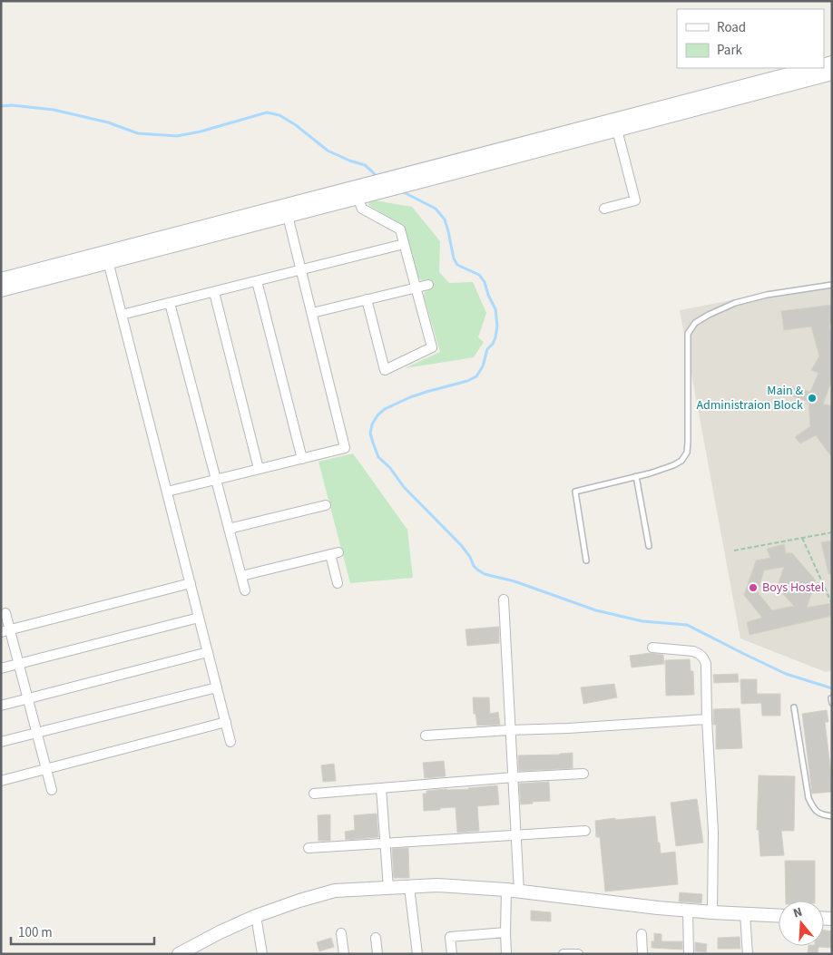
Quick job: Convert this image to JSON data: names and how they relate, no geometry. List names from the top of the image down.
{
  "places": ["Main & Administraion Block", "Boys Hostel"],
  "legend": ["Road", "Park"],
  "scale_bar": "100 m",
  "north": "top"
}
